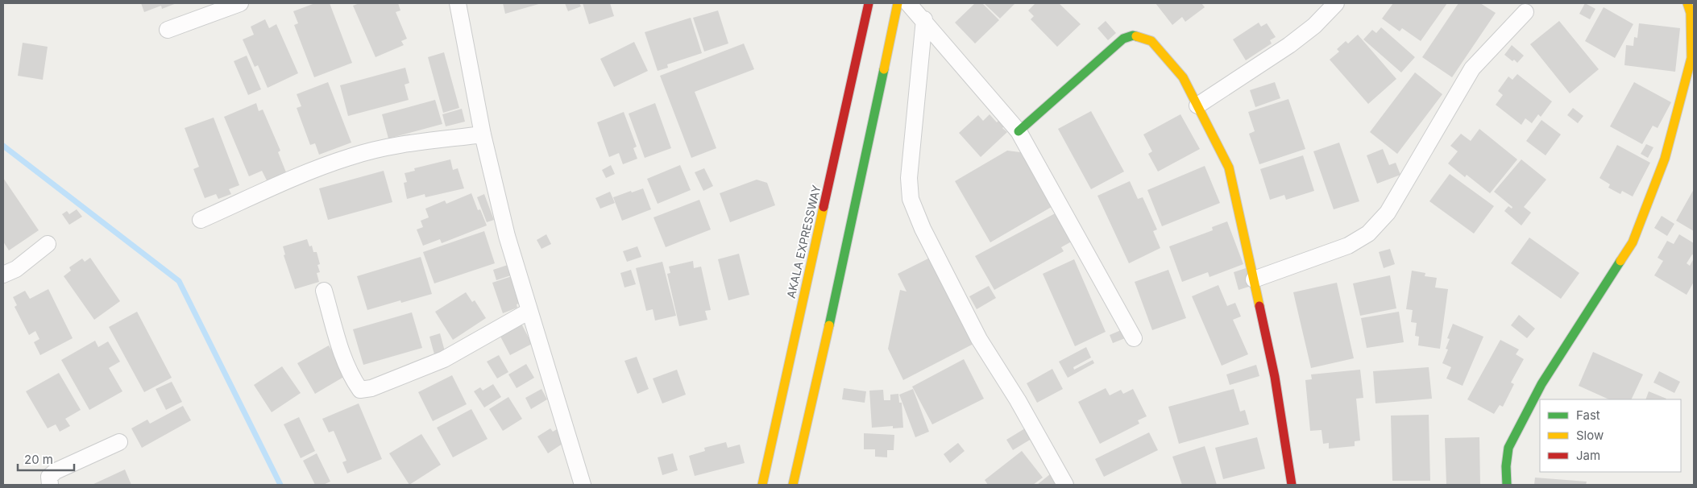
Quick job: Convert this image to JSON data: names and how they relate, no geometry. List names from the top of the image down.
{
  "streets": {
    "street": ["AKALA EXPRESSWAY"]
  },
  "legend": ["Fast", "Slow", "Jam"],
  "scale_bar": "20 m"
}
